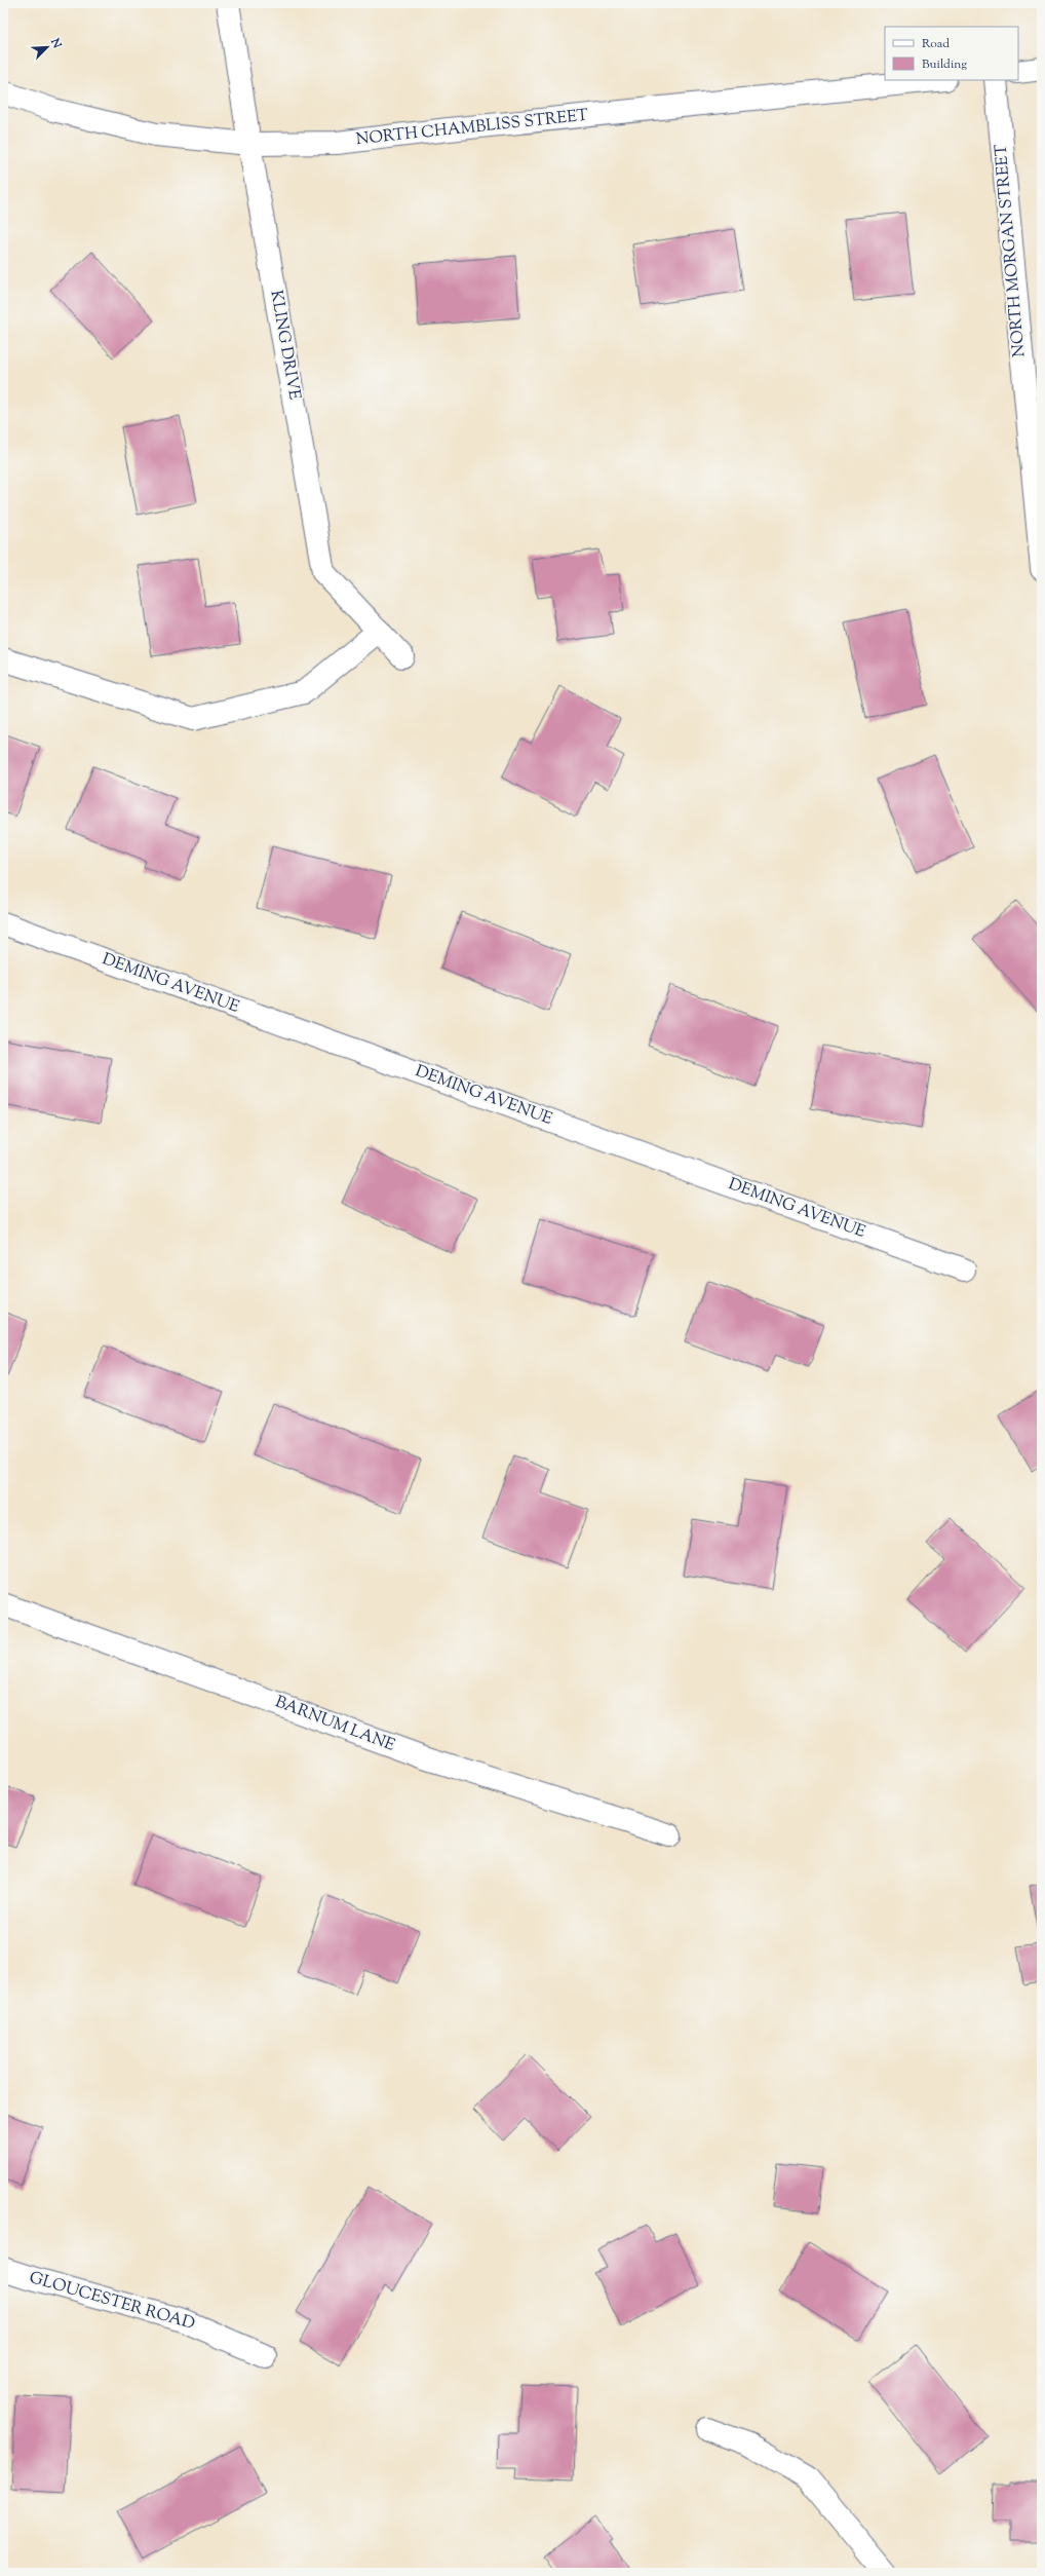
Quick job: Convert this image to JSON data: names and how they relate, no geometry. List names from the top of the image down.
{
  "streets": {
    "street": [
      "NORTH CHAMBLISS STREET",
      "NORTH MORGAN STREET",
      "KLING DRIVE",
      "DEMING AVENUE",
      "BARNUM LANE",
      "GLOUCESTER ROAD"
    ]
  },
  "crossings": [
    ["NORTH CHAMBLISS STREET", "KLING DRIVE"]
  ],
  "legend": ["Road", "Building"],
  "north": "top right"
}
